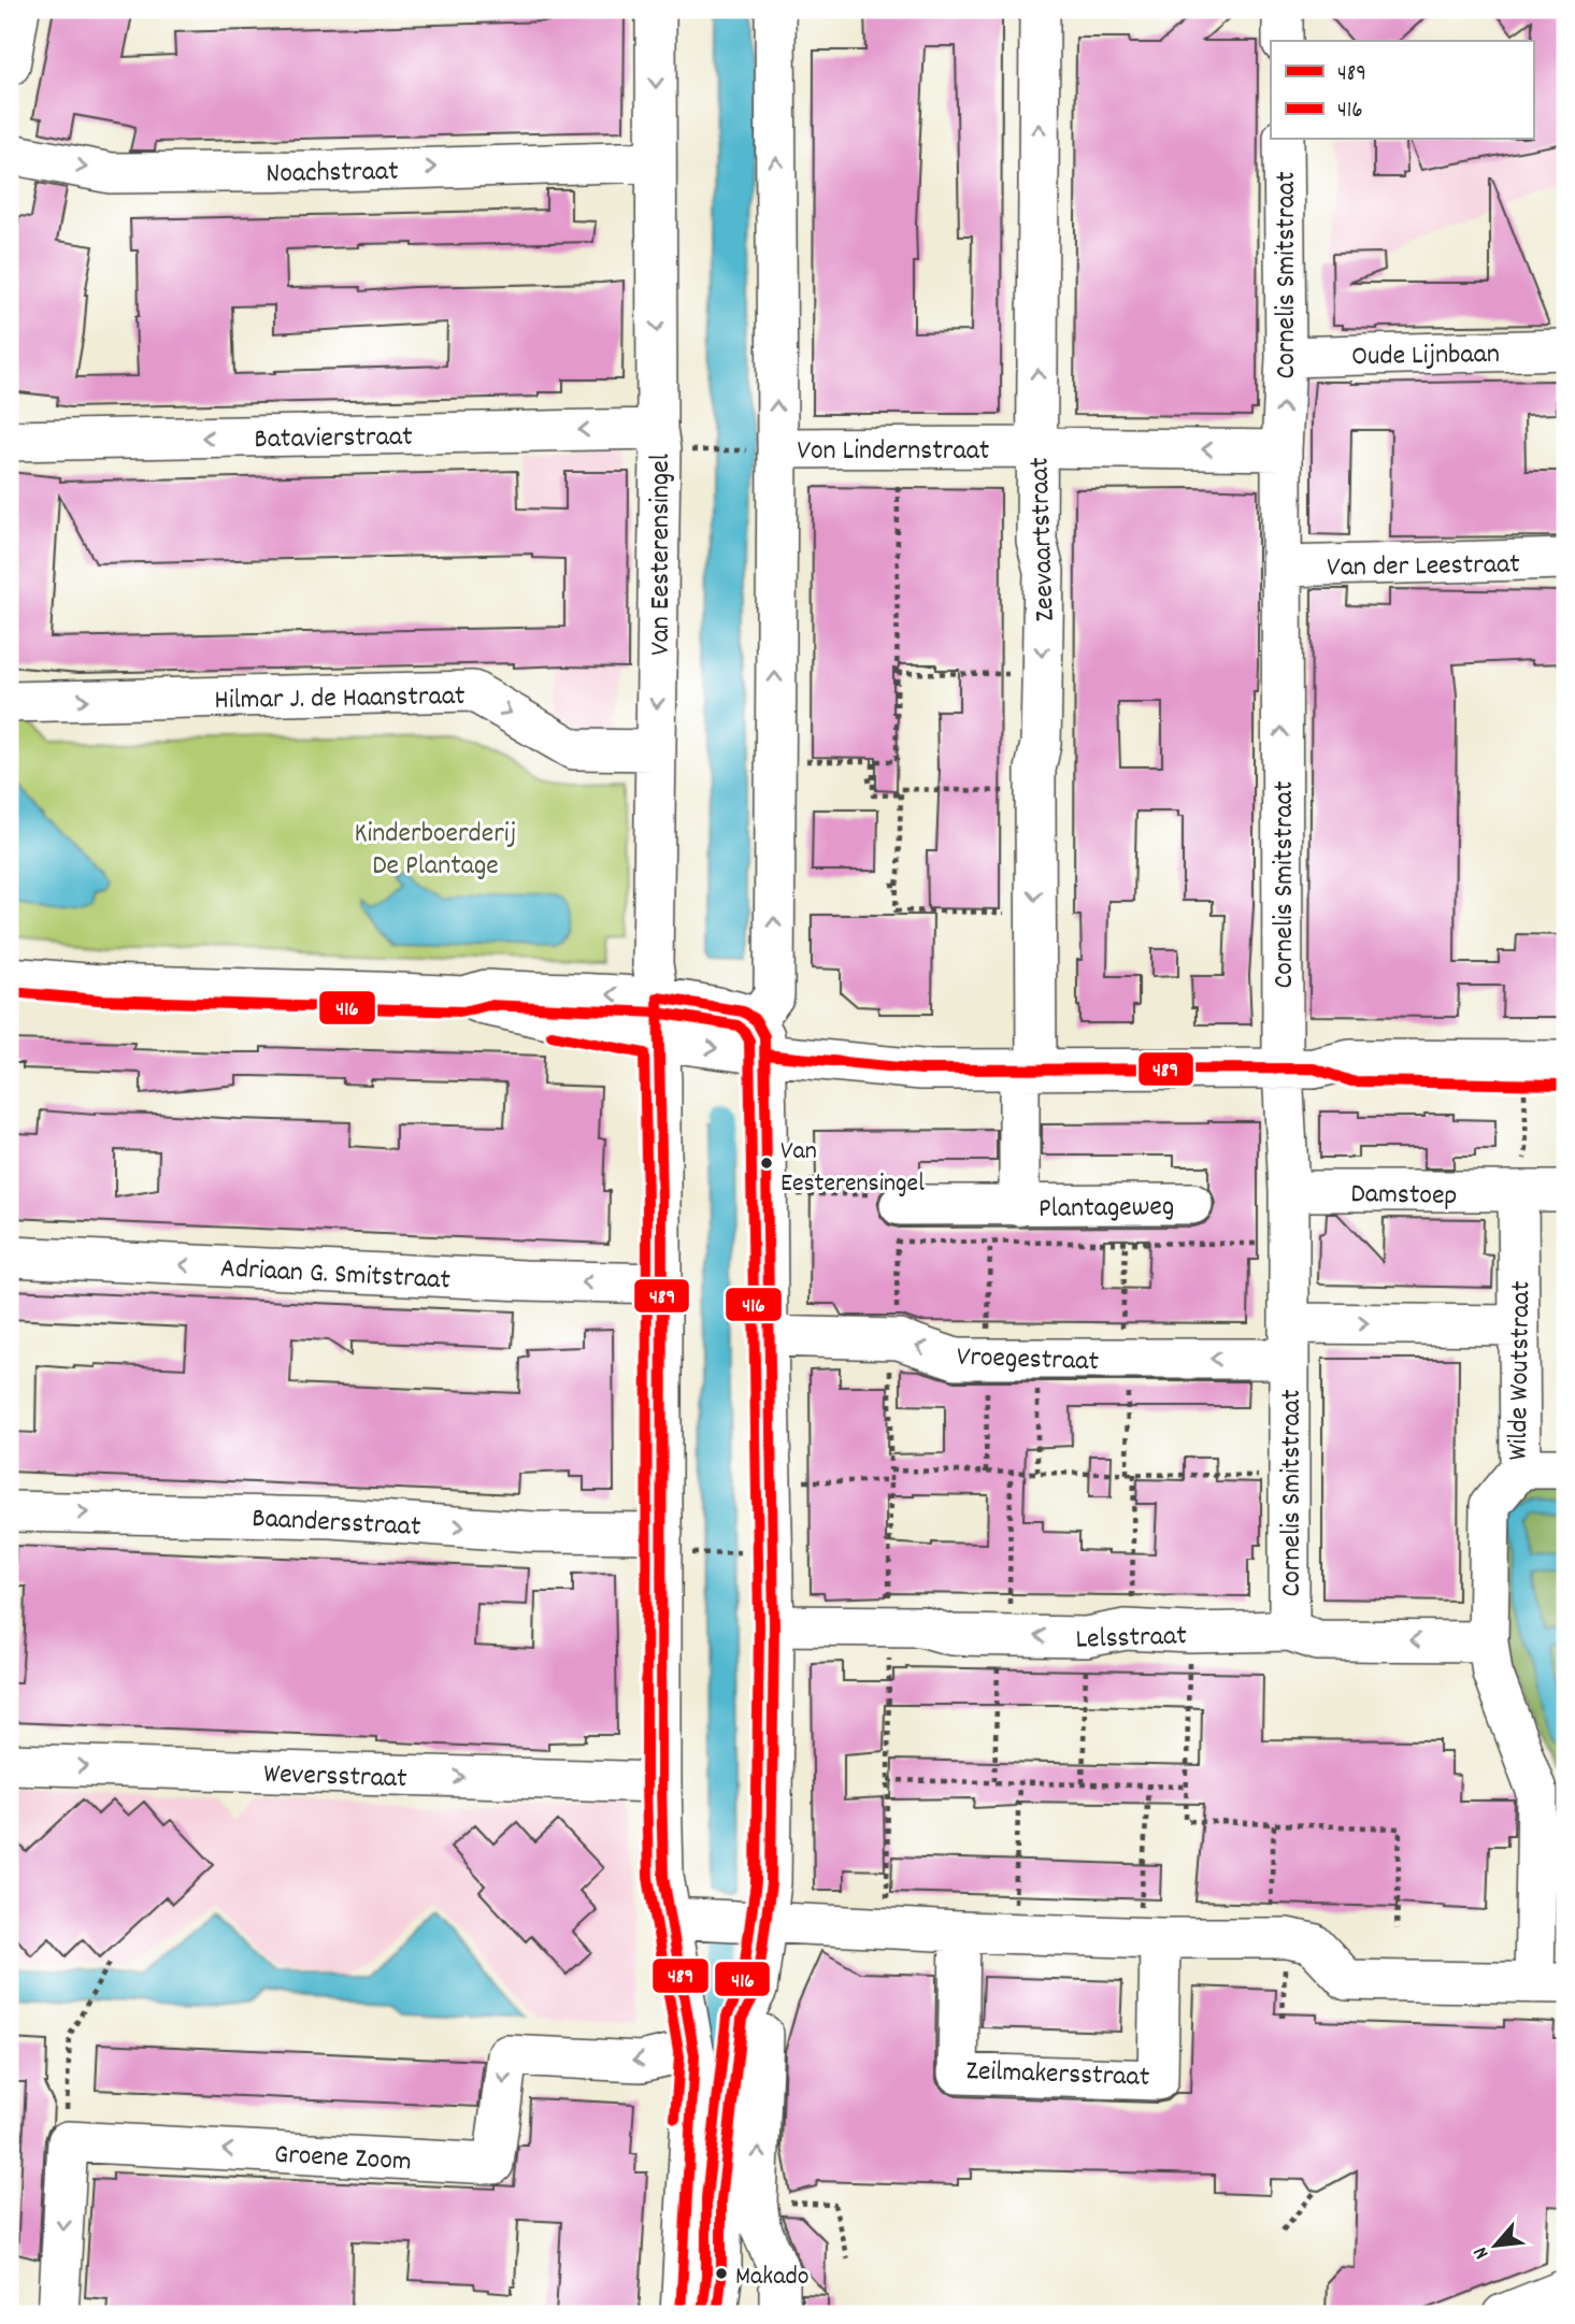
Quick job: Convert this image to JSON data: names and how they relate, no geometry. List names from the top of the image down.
{
  "streets": {
    "street": [
      "Noachstraat",
      "Cornelis Smitstraat",
      "Oude Lijnbaan",
      "Batavierstraat",
      "Von Lindernstraat",
      "Zeevaartstraat",
      "Van Eesterensingel",
      "Van der Leestraat",
      "Hilmar J. de Haanstraat",
      "Damstoep",
      "Plantageweg",
      "Adriaan G. Smitstraat",
      "Vroegestraat",
      "Wilde Woutstraat",
      "Baandersstraat",
      "Lelsstraat",
      "Weversstraat",
      "Zeilmakersstraat",
      "Groene Zoom"
    ]
  },
  "crossings": [
    ["Noachstraat", "Van Eesterensingel"],
    ["Cornelis Smitstraat", "Oude Lijnbaan"],
    ["Cornelis Smitstraat", "Von Lindernstraat"],
    ["Cornelis Smitstraat", "Van der Leestraat"],
    ["Cornelis Smitstraat", "Damstoep"],
    ["Cornelis Smitstraat", "Vroegestraat"],
    ["Cornelis Smitstraat", "Lelsstraat"],
    ["Batavierstraat", "Van Eesterensingel"],
    ["Von Lindernstraat", "Zeevaartstraat"],
    ["Zeevaartstraat", "Plantageweg"],
    ["Van Eesterensingel", "Hilmar J. de Haanstraat"],
    ["Van Eesterensingel", "Adriaan G. Smitstraat"],
    ["Van Eesterensingel", "Baandersstraat"],
    ["Van Eesterensingel", "Weversstraat"],
    ["Van Eesterensingel", "Groene Zoom"],
    ["Damstoep", "Wilde Woutstraat"],
    ["Vroegestraat", "Wilde Woutstraat"],
    ["Wilde Woutstraat", "Lelsstraat"]
  ],
  "one_way": [
    "Noachstraat",
    "Cornelis Smitstraat",
    "Batavierstraat",
    "Von Lindernstraat",
    "Baandersstraat",
    "Weversstraat",
    "Groene Zoom"
  ],
  "parks": ["Kinderboerderij De Plantage"],
  "places": ["Van Eesterensingel", "Makado"],
  "lines": ["transit line 416", "transit line 489"],
  "legend": ["489", "416"],
  "north": "bottom left"
}
